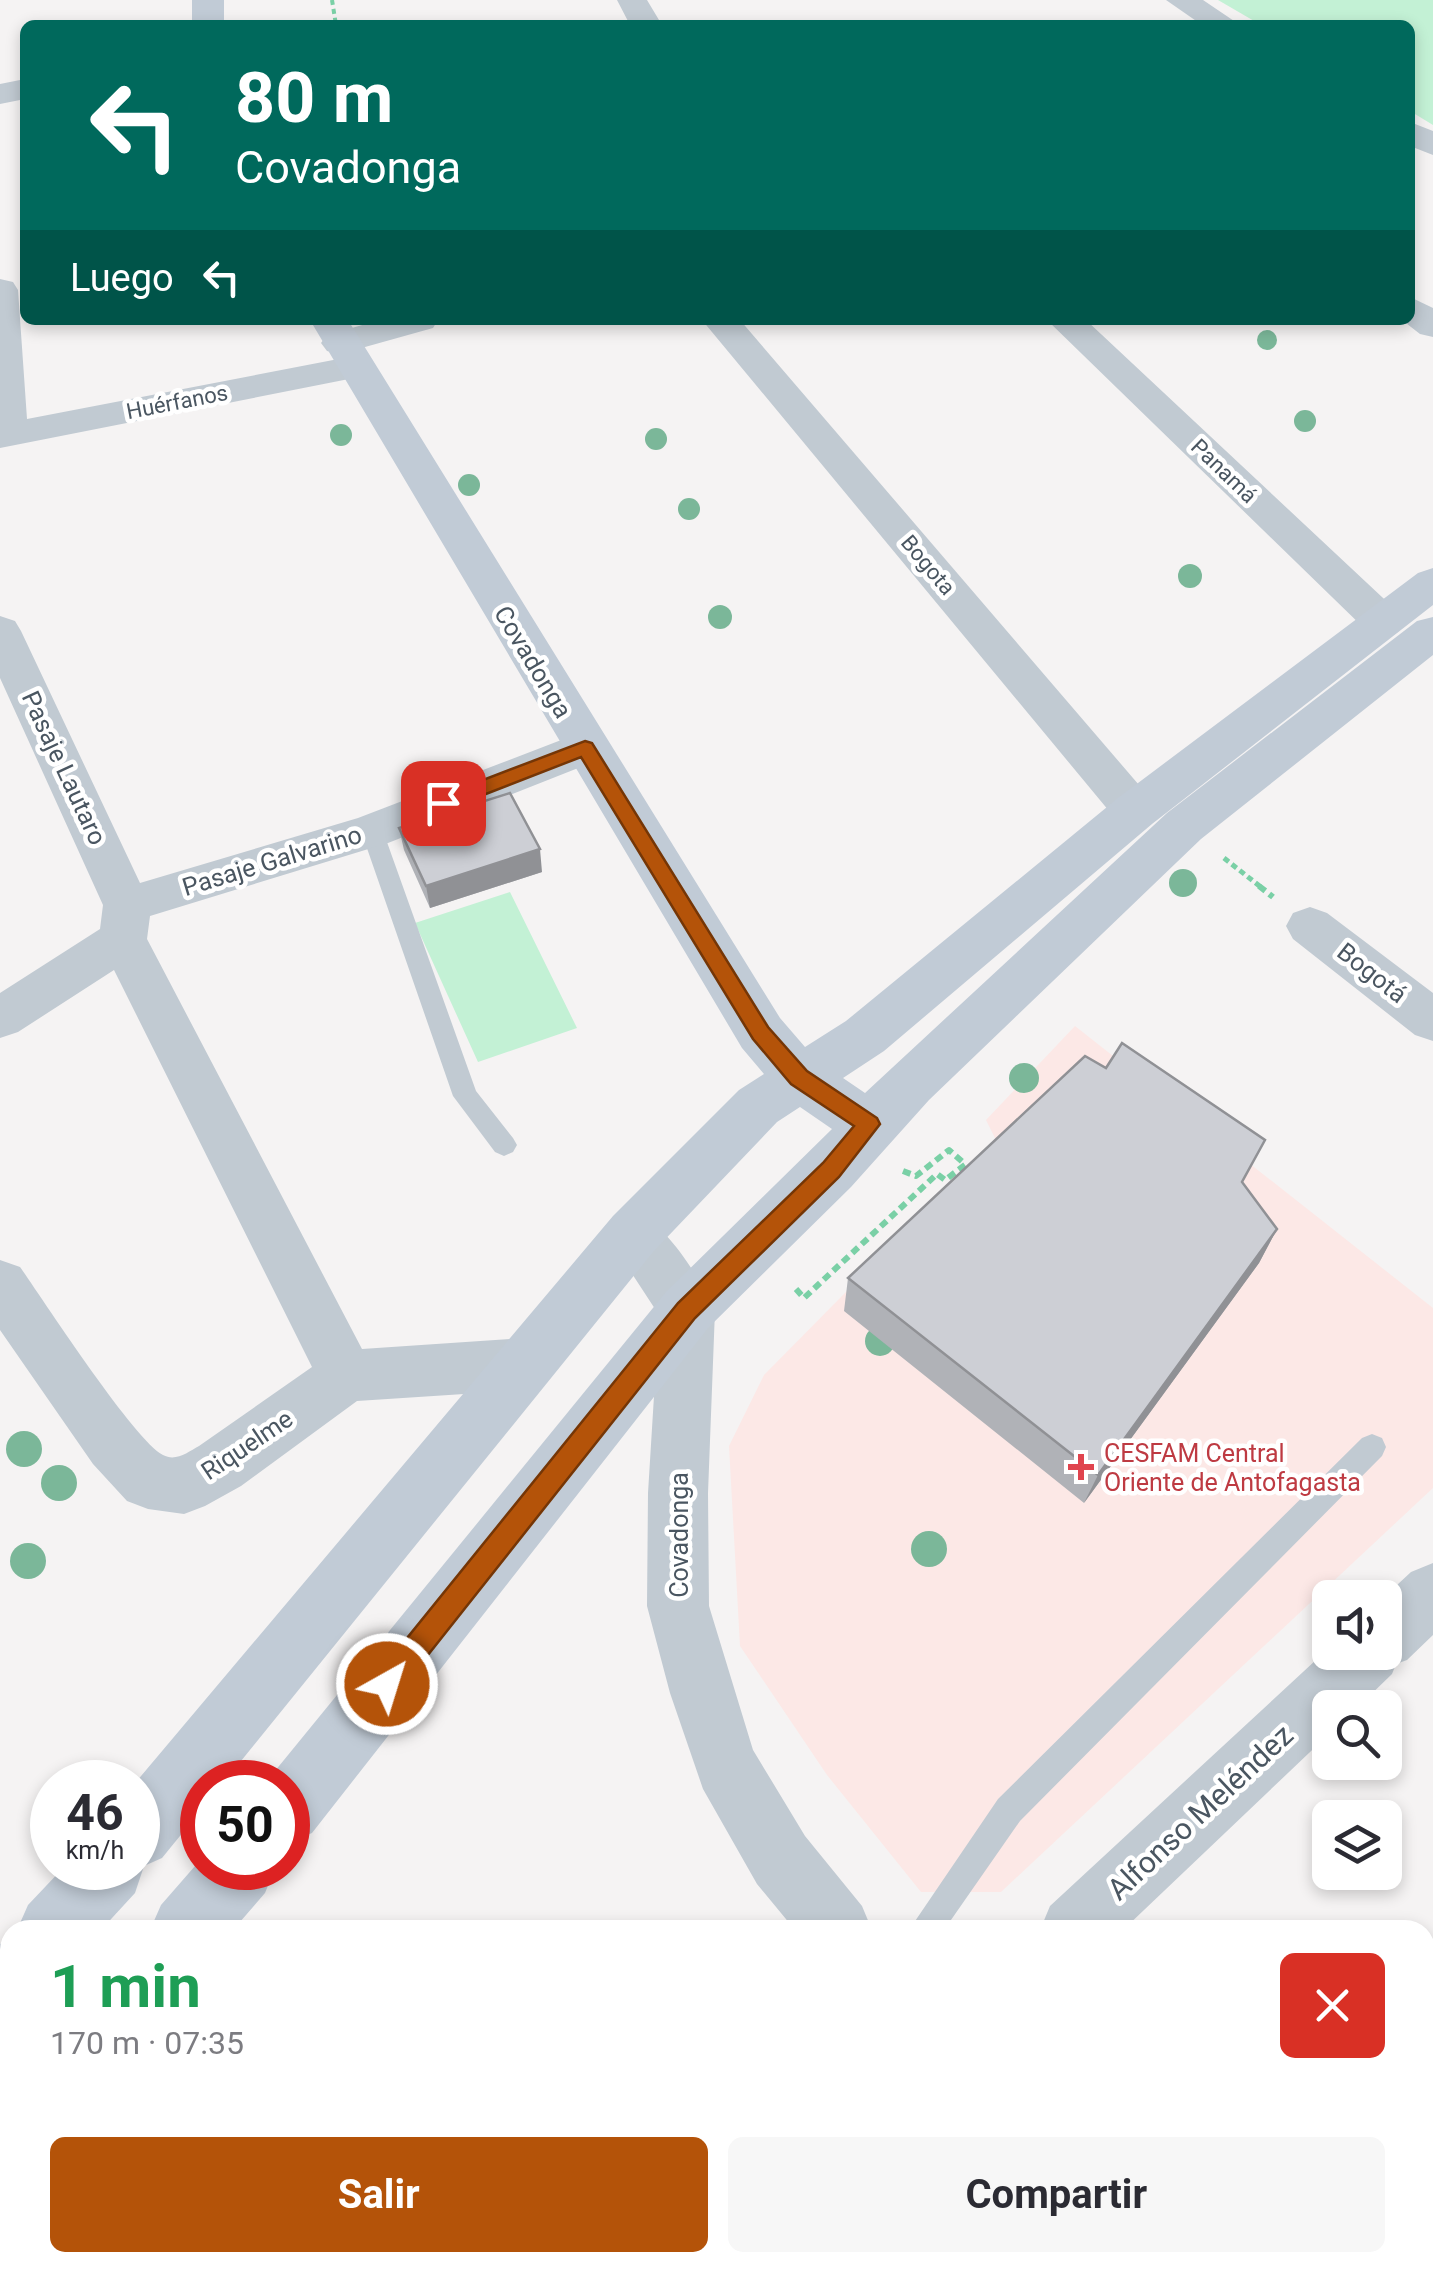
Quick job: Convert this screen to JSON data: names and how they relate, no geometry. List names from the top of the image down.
{
  "streets": {
    "main road": ["Covadonga"],
    "street": [
      "Huérfanos",
      "Panamá",
      "Bogota",
      "Pasaje Lautaro",
      "Pasaje Galvarino",
      "Bogotá",
      "Riquelme",
      "Alfonso Meléndez"
    ]
  },
  "crossings": [
    ["Huérfanos", "Covadonga"],
    ["Covadonga", "Pasaje Galvarino"],
    ["Pasaje Lautaro", "Pasaje Galvarino"],
    ["Pasaje Lautaro", "Riquelme"]
  ],
  "places": {
    "health": ["CESFAM Central Oriente de Antofagasta"]
  },
  "page": {
    "turn": ["80 m", "Covadonga"],
    "then": "Luego",
    "speed": "46 km/h",
    "limit": "50",
    "heading": ["1 min", "170 m · 07:35"],
    "buttons": ["Salir", "Compartir"]
  }
}
